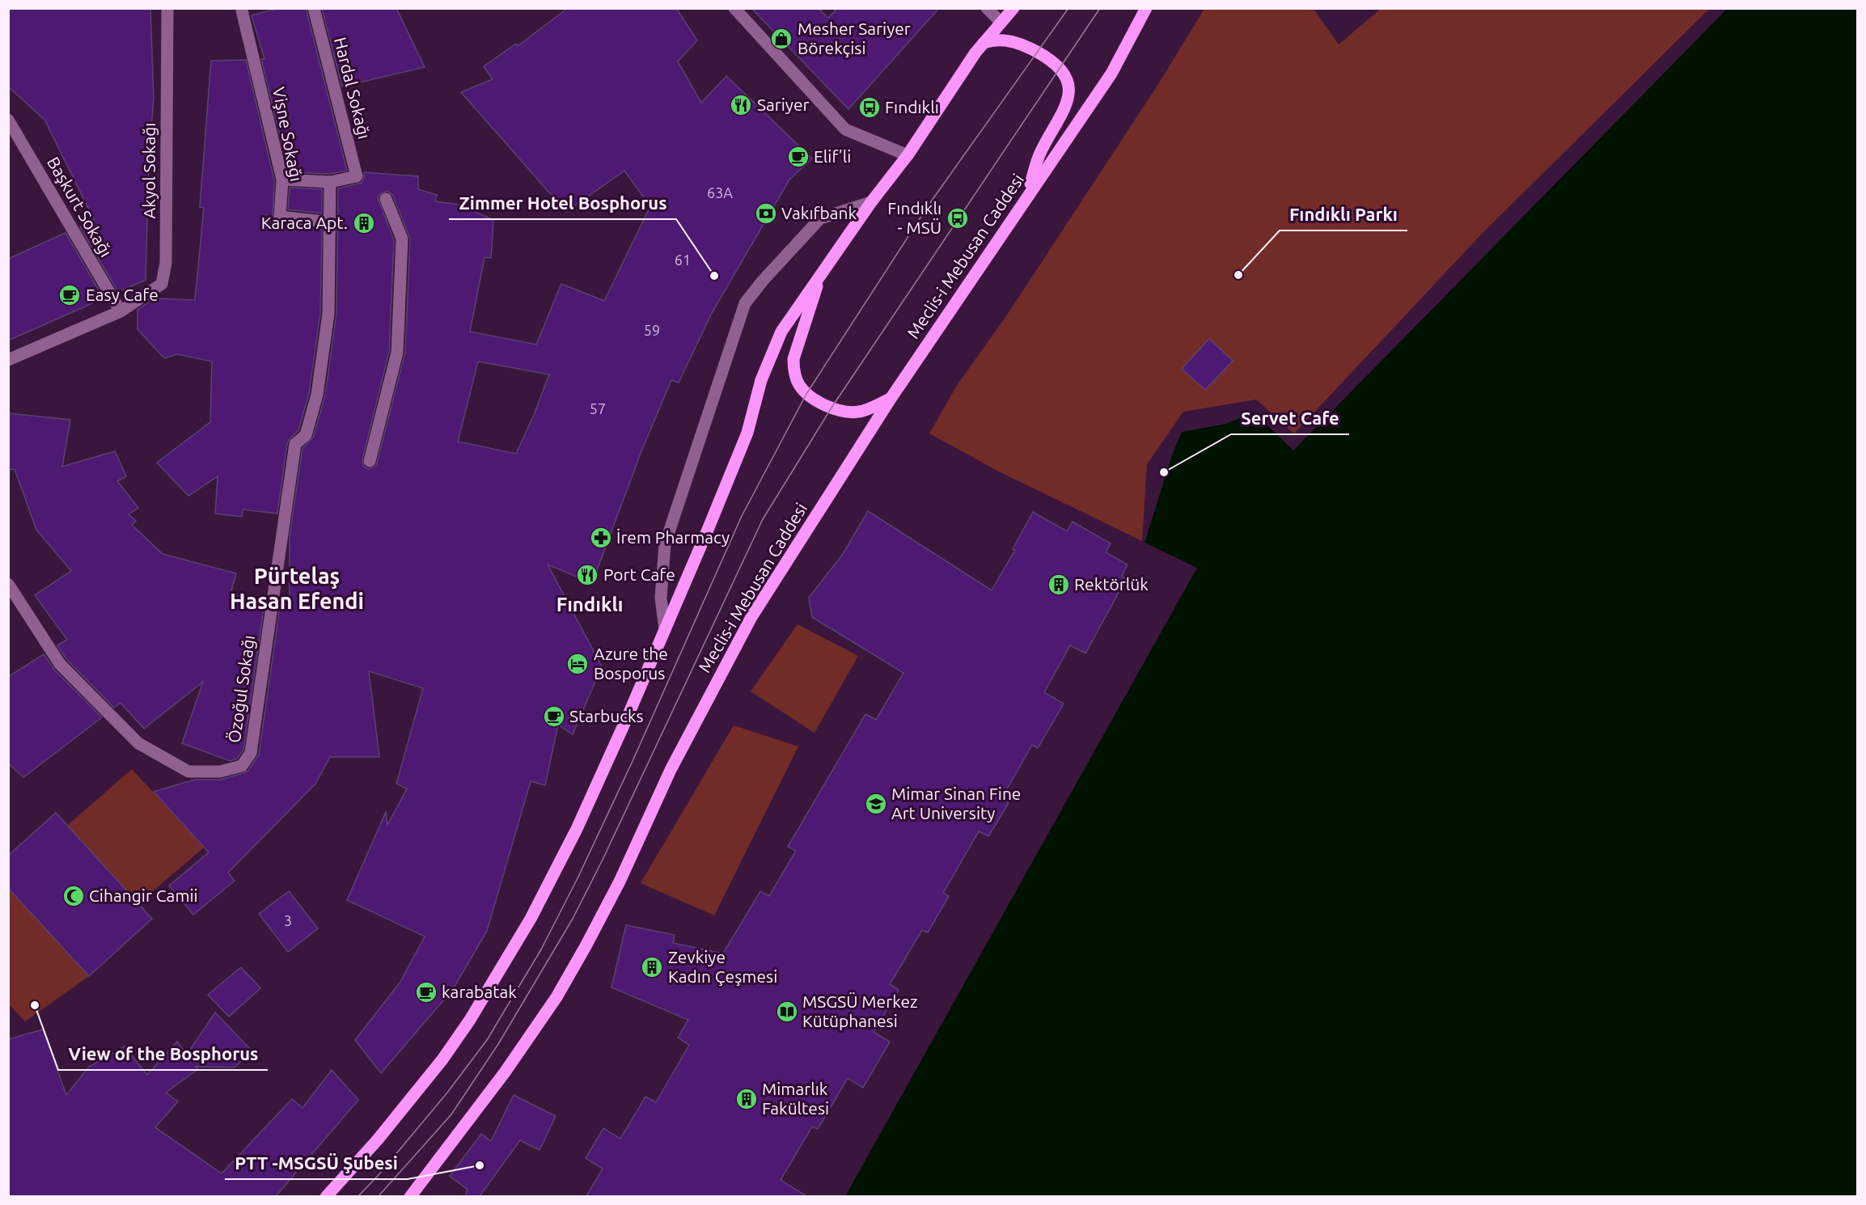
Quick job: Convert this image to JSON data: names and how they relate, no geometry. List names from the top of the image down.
{
  "streets": {
    "main road": ["Meclis-i Mebusan Caddesi"],
    "street": [
      "Hardal Sokağı",
      "Vişne Sokağı",
      "Akyol Sokağı",
      "Başkurt Sokağı",
      "Özoğul Sokağı"
    ]
  },
  "crossings": [
    ["Hardal Sokağı", "Vişne Sokağı"],
    ["Vişne Sokağı", "Özoğul Sokağı"],
    ["Akyol Sokağı", "Başkurt Sokağı"]
  ],
  "districts": ["Pürtelaş Hasan Efendi", "Fındıklı"],
  "places": {
    "shop": ["Mesher Sariyer Börekçisi"],
    "restaurant": ["Sariyer", "Port Cafe"],
    "bus stop": ["Fındıklı", "Fındıklı - MSÜ"],
    "cafe": [
      "Elif’li",
      "Easy Cafe",
      "Starbucks",
      "karabatak"
    ],
    "bank": ["Vakıfbank"],
    "building": [
      "Karaca Apt.",
      "Rektörlük",
      "Zevkiye Kadın Çeşmesi",
      "Mimarlık Fakültesi"
    ],
    "other": [
      "Fındıklı Parkı",
      "Zimmer Hotel Bosphorus",
      "Servet Cafe",
      "View of the Bosphorus",
      "PTT -MSGSÜ Şubesi"
    ],
    "pharmacy": ["İrem Pharmacy"],
    "hotel": ["Azure the Bosporus"],
    "school or university": ["Mimar Sinan Fine Art University"],
    "mosque": ["Cihangir Camii"],
    "library": ["MSGSÜ Merkez Kütüphanesi"]
  },
  "house_numbers": [
    "63A",
    "61",
    "59",
    "57",
    "3"
  ]
}
